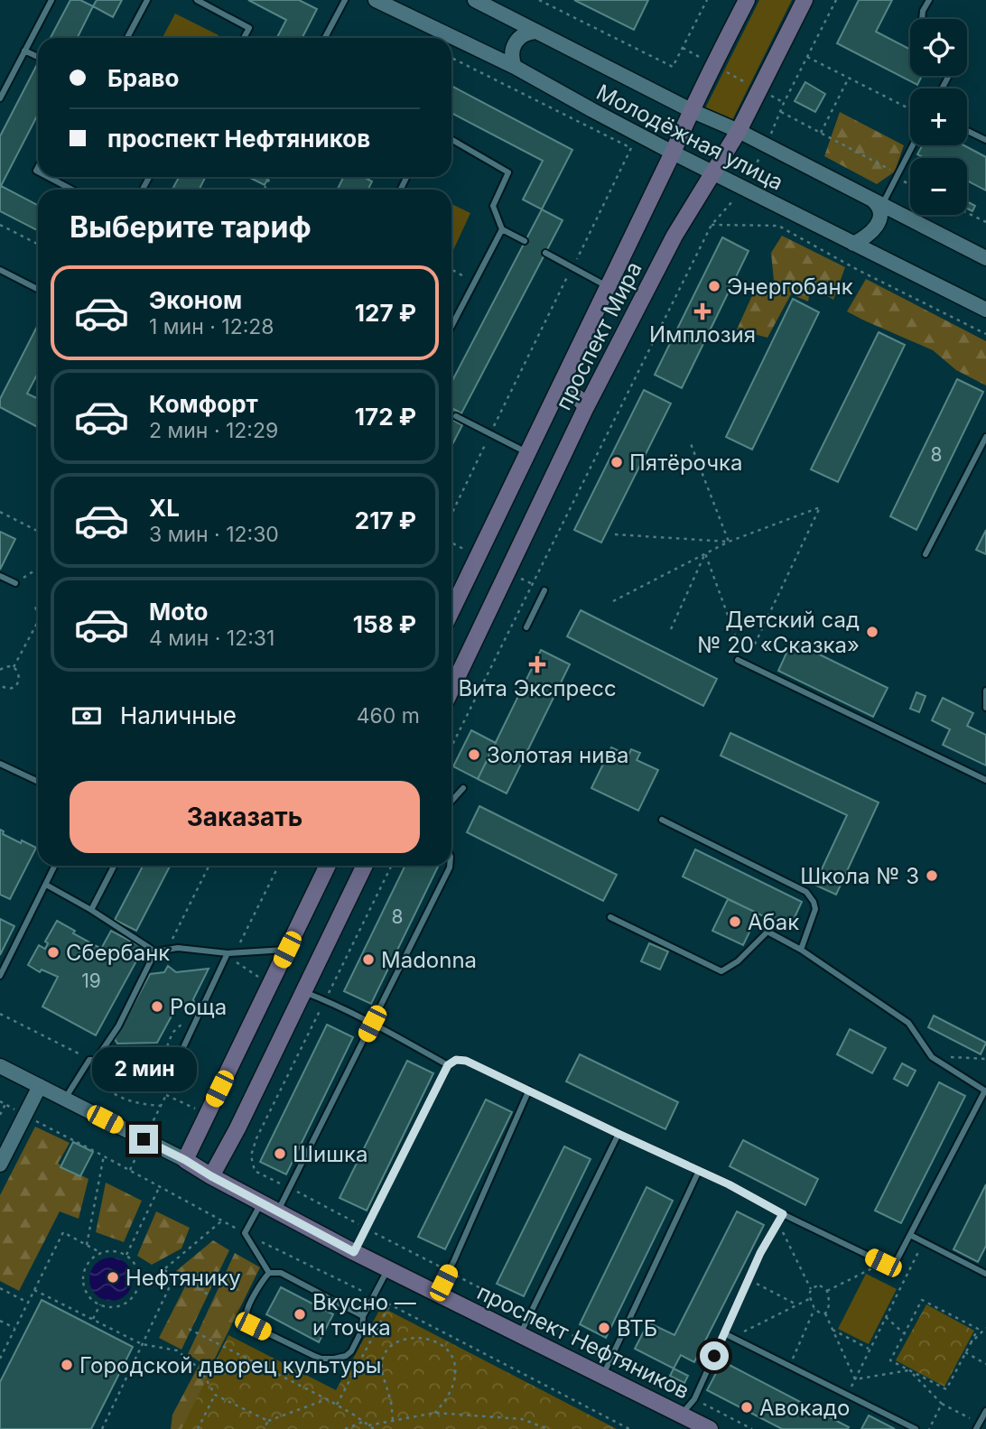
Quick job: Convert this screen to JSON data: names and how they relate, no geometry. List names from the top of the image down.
{
  "streets": {
    "main road": ["проспект Мира", "проспект Нефтяников"],
    "street": ["Молодёжная улица"]
  },
  "crossings": [
    ["Молодёжная улица", "проспект Мира"]
  ],
  "places": {
    "other": [
      "Энергобанк",
      "Пятёрочка",
      "Детский сад № 20 «Сказка»",
      "Золотая нива",
      "Школа № 3",
      "Абак",
      "Сбербанк",
      "Madonna",
      "Роща",
      "Шишка",
      "Нефтянику",
      "Вкусно — и точка",
      "ВТБ",
      "Городской дворец культуры",
      "Авокадо"
    ],
    "health": ["Имплозия", "Вита Экспресс"]
  },
  "house_numbers": ["8", "8", "19"],
  "page": {
    "map_buttons": ["+", "−"],
    "banner": ["Браво", "проспект Нефтяников"],
    "heading": "Выберите тариф",
    "list": [
      {
        "name": "Эконом",
        "note": "1 мин · 12:28",
        "value": "127 ₽"
      },
      {
        "name": "Комфорт",
        "note": "2 мин · 12:29",
        "value": "172 ₽"
      },
      {
        "name": "XL",
        "note": "3 мин · 12:30",
        "value": "217 ₽"
      },
      {
        "name": "Moto",
        "note": "4 мин · 12:31",
        "value": "158 ₽"
      }
    ],
    "pay": ["Наличные", "460 m"],
    "buttons": "Заказать",
    "bubble": "2 мин"
  }
}
